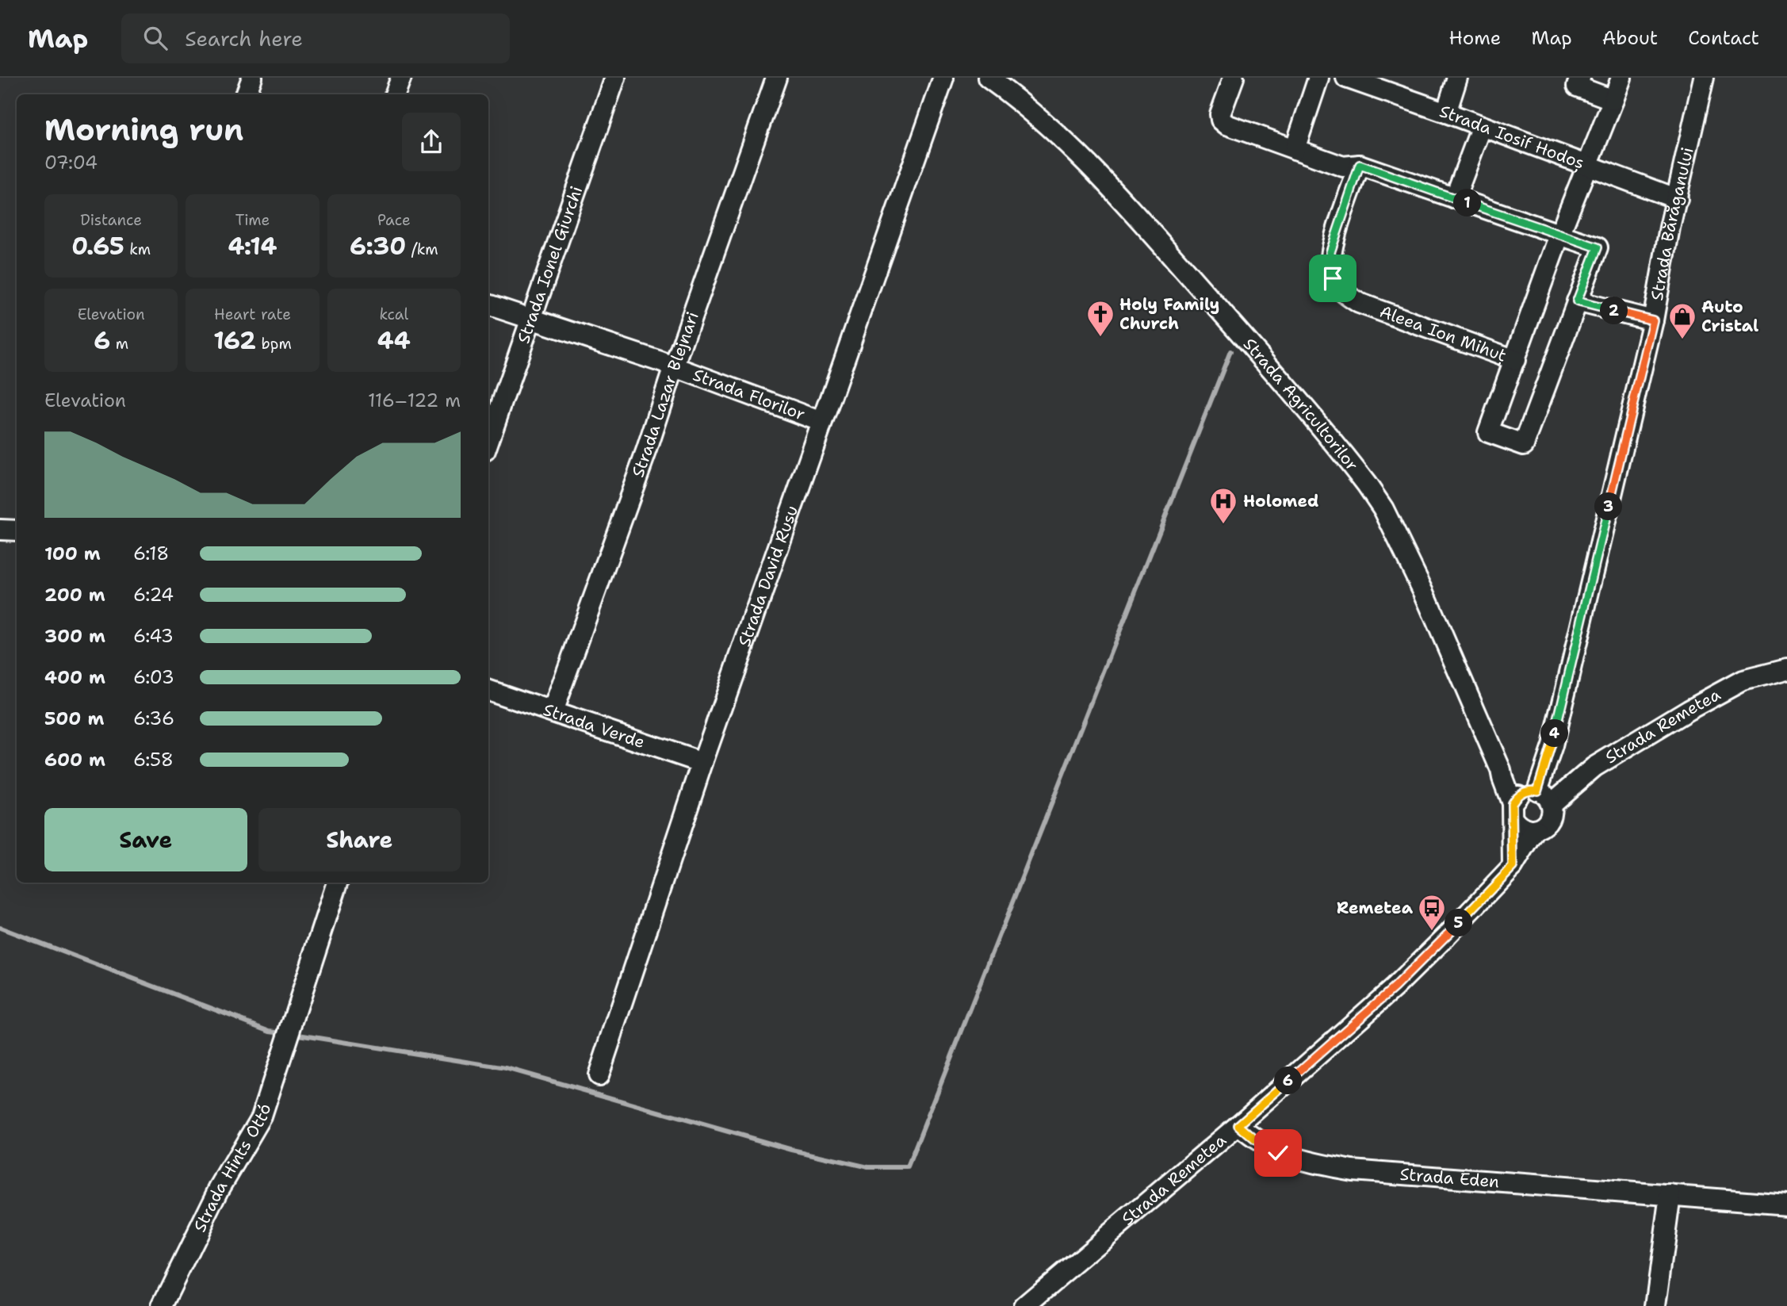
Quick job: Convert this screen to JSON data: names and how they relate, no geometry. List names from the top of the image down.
{
  "streets": {
    "street": [
      "Strada Iosif Hodoș",
      "Strada Bărăganului",
      "Strada Ionel Giurchi",
      "Aleea Ion Mihuț",
      "Strada Florilor",
      "Strada Lazar Blejnari",
      "Strada Agricultorilor",
      "Strada David Rusu",
      "Strada Verde",
      "Strada Remetea",
      "Strada Hints Ottó",
      "Strada Eden"
    ]
  },
  "crossings": [
    ["Strada Iosif Hodoș", "Strada Bărăganului"],
    ["Strada Iosif Hodoș", "Aleea Ion Mihuț"],
    ["Strada Bărăganului", "Strada Agricultorilor"],
    ["Strada Bărăganului", "Strada Remetea"],
    ["Strada Ionel Giurchi", "Strada Florilor"],
    ["Strada Florilor", "Strada Lazar Blejnari"],
    ["Strada Florilor", "Strada David Rusu"],
    ["Strada Lazar Blejnari", "Strada Verde"],
    ["Strada Agricultorilor", "Strada Remetea"],
    ["Strada David Rusu", "Strada Verde"],
    ["Strada Remetea", "Strada Eden"]
  ],
  "places": {
    "church": ["Holy Family Church"],
    "shop": ["Auto Cristal"],
    "hospital": ["Holomed"],
    "bus stop": ["Remetea"]
  },
  "page": {
    "header": "Map",
    "search": "Search here",
    "nav": [
      "Home",
      "Map",
      "About",
      "Contact"
    ],
    "heading": ["Morning run", "07:04"],
    "pins": [
      "1",
      "2",
      "3",
      "4",
      "5",
      "6"
    ],
    "stats": [
      ["Distance", "0.65 km"],
      ["Time", "4:14"],
      ["Pace", "6:30 /km"],
      ["Elevation", "6 m"],
      ["Heart rate", "162 bpm"],
      ["kcal", "44"]
    ],
    "chart": ["Elevation", "116–122 m"],
    "list": [
      {
        "name": "100 m",
        "note": "6:18"
      },
      {
        "name": "200 m",
        "note": "6:24"
      },
      {
        "name": "300 m",
        "note": "6:43"
      },
      {
        "name": "400 m",
        "note": "6:03"
      },
      {
        "name": "500 m",
        "note": "6:36"
      },
      {
        "name": "600 m",
        "note": "6:58"
      }
    ],
    "buttons": ["Save", "Share"]
  }
}
